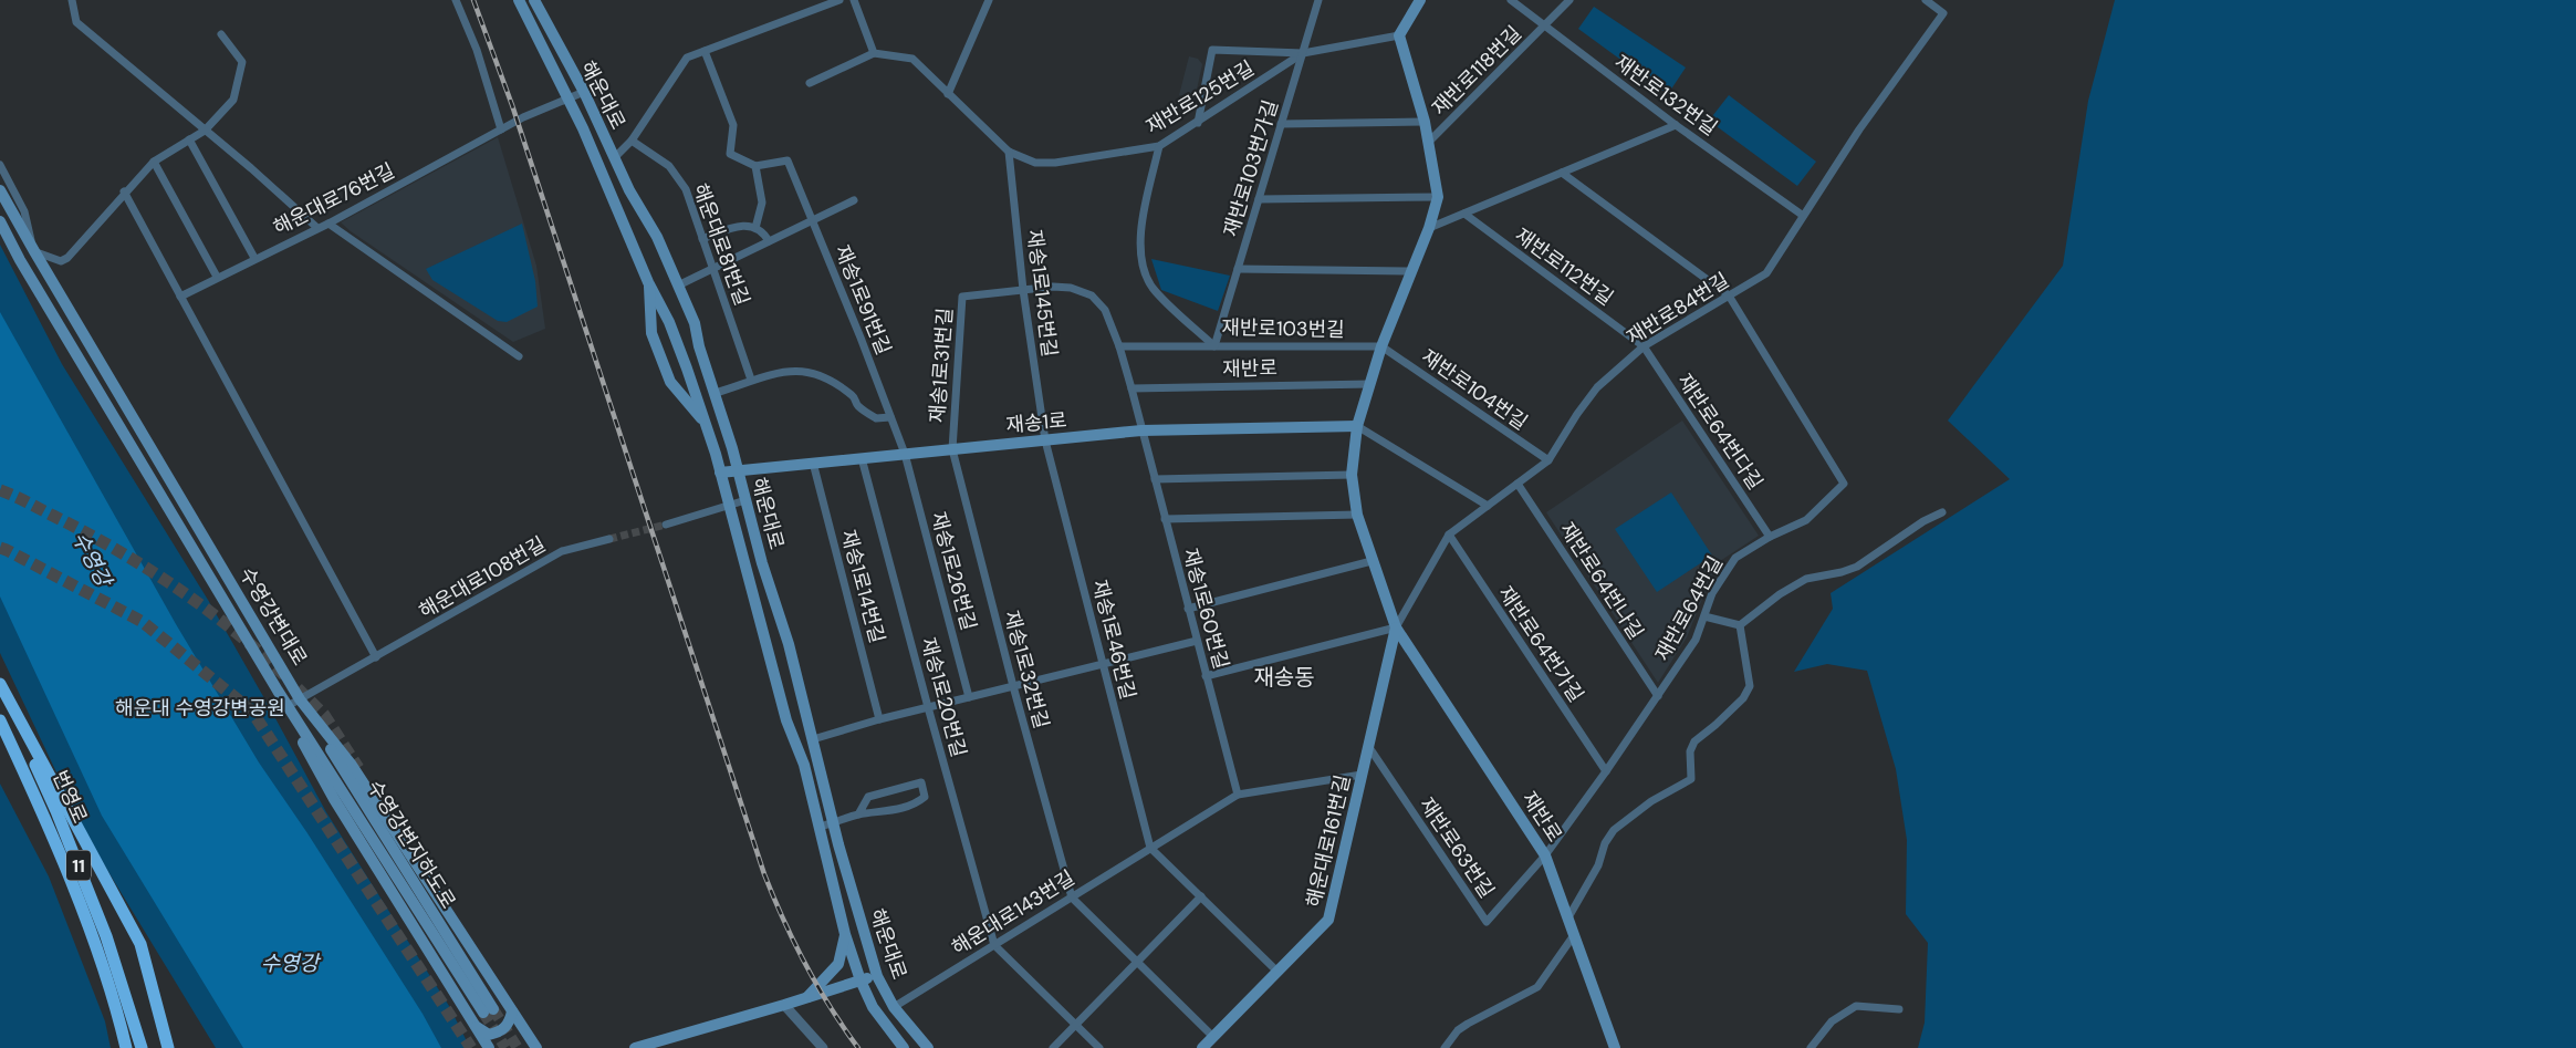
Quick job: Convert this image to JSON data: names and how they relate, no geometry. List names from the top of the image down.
{
  "streets": {
    "highway": ["번영로", "11"],
    "main road": [
      "해운대로",
      "재반로",
      "재송1로",
      "수영강변대로",
      "해운대로161번길",
      "수영강변지하도로"
    ],
    "street": [
      "재반로118번길",
      "재반로132번길",
      "재반로125번길",
      "재반로103번가길",
      "해운대로76번길",
      "해운대로81번길",
      "재반로112번길",
      "재송1로145번길",
      "재송1로91번길",
      "재반로84번길",
      "재반로103번길",
      "재송1로31번길",
      "재반로104번길",
      "재반로64번다길",
      "재송1로26번길",
      "해운대로108번길",
      "재반로64번나길",
      "재송1로14번길",
      "재송1로60번길",
      "재반로64번길",
      "재송1로46번길",
      "재반로64번가길",
      "재송1로32번길",
      "재송1로20번길",
      "재반로63번길",
      "해운대로143번길"
    ]
  },
  "crossings": [
    ["재반로118번길", "재반로132번길"],
    ["재반로118번길", "재반로"],
    ["해운대로", "해운대로76번길"],
    ["해운대로", "재송1로"],
    ["해운대로", "해운대로143번길"],
    ["재반로132번길", "재반로84번길"],
    ["재반로125번길", "재반로103번가길"],
    ["재반로125번길", "재송1로145번길"],
    ["재반로125번길", "재반로103번길"],
    ["재반로125번길", "재반로"],
    ["재반로103번가길", "재반로103번길"],
    ["재반로112번길", "재반로84번길"],
    ["재반로112번길", "재반로64번다길"],
    ["재송1로145번길", "재송1로31번길"],
    ["재송1로145번길", "재송1로"],
    ["재송1로145번길", "재송1로46번길"],
    ["재송1로91번길", "재송1로"],
    ["재송1로91번길", "재송1로26번길"],
    ["재반로84번길", "재반로"],
    ["재반로84번길", "재반로104번길"],
    ["재반로84번길", "재반로64번다길"],
    ["재반로84번길", "재반로64번나길"],
    ["재반로84번길", "재반로64번길"],
    ["재반로84번길", "재반로64번가길"],
    ["재반로84번길", "해운대로161번길"],
    ["재반로103번길", "재반로"],
    ["재반로103번길", "재반로104번길"],
    ["재송1로31번길", "재반로"],
    ["재송1로31번길", "재송1로"],
    ["재송1로31번길", "재송1로60번길"],
    ["재송1로31번길", "재송1로32번길"],
    ["재반로", "재반로104번길"],
    ["재반로", "재송1로"],
    ["재반로", "재반로64번길"],
    ["재반로", "해운대로161번길"],
    ["재반로", "재반로63번길"],
    ["재송1로", "재송1로26번길"],
    ["재송1로", "재송1로14번길"],
    ["재송1로", "재송1로60번길"],
    ["재송1로", "재송1로46번길"],
    ["재송1로", "재송1로32번길"],
    ["재송1로", "재송1로20번길"],
    ["재반로64번다길", "재반로64번길"],
    ["해운대로108번길", "수영강변대로"],
    ["해운대로108번길", "수영강변지하도로"],
    ["재반로64번나길", "재반로64번길"],
    ["재송1로60번길", "해운대로143번길"],
    ["재반로64번길", "재반로64번가길"],
    ["재반로64번길", "재반로63번길"],
    ["수영강변대로", "수영강변지하도로"],
    ["재송1로46번길", "해운대로143번길"],
    ["재송1로32번길", "해운대로143번길"],
    ["재송1로20번길", "해운대로143번길"],
    ["해운대로161번길", "재반로63번길"],
    ["해운대로161번길", "해운대로143번길"]
  ],
  "districts": ["재송동"],
  "water": ["수영강"],
  "parks": ["해운대 수영강변공원"]
}
